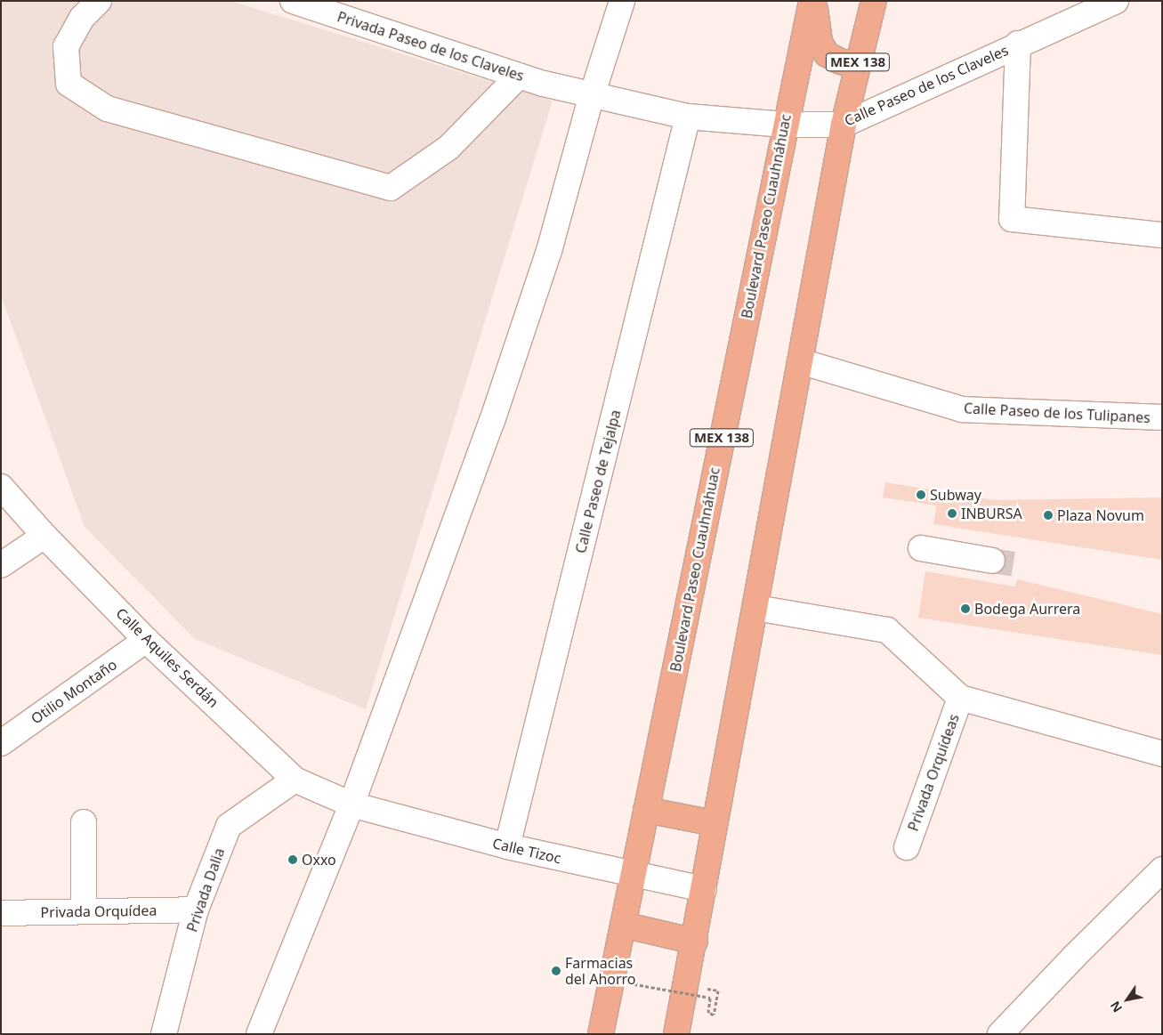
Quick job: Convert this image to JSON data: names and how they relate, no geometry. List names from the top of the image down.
{
  "streets": {
    "main road": ["MEX 138", "Boulevard Paseo Cuauhnáhuac"],
    "street": [
      "Privada Paseo de los Claveles",
      "Calle Paseo de los Claveles",
      "Calle Paseo de los Tulipanes",
      "Calle Paseo de Tejalpa",
      "Calle Aquiles Serdán",
      "Otilio Montaño",
      "Privada Orquídeas",
      "Calle Tizoc",
      "Privada Dalia",
      "Privada Orquídea"
    ]
  },
  "crossings": [
    ["Privada Paseo de los Claveles", "Calle Paseo de los Claveles"],
    ["MEX 138", "Calle Paseo de los Claveles"],
    ["MEX 138", "Calle Paseo de los Tulipanes"],
    ["MEX 138", "Calle Tizoc"],
    ["Calle Paseo de los Claveles", "Boulevard Paseo Cuauhnáhuac"],
    ["Calle Paseo de los Claveles", "Calle Paseo de Tejalpa"],
    ["Boulevard Paseo Cuauhnáhuac", "Calle Tizoc"],
    ["Calle Paseo de Tejalpa", "Calle Tizoc"],
    ["Calle Aquiles Serdán", "Otilio Montaño"],
    ["Calle Aquiles Serdán", "Calle Tizoc"],
    ["Calle Aquiles Serdán", "Privada Dalia"],
    ["Privada Dalia", "Privada Orquídea"]
  ],
  "places": [
    "Subway",
    "INBURSA",
    "Plaza Novum",
    "Bodega Aurrera",
    "Oxxo",
    "Farmacias del Ahorro"
  ],
  "north": "bottom left"
}
